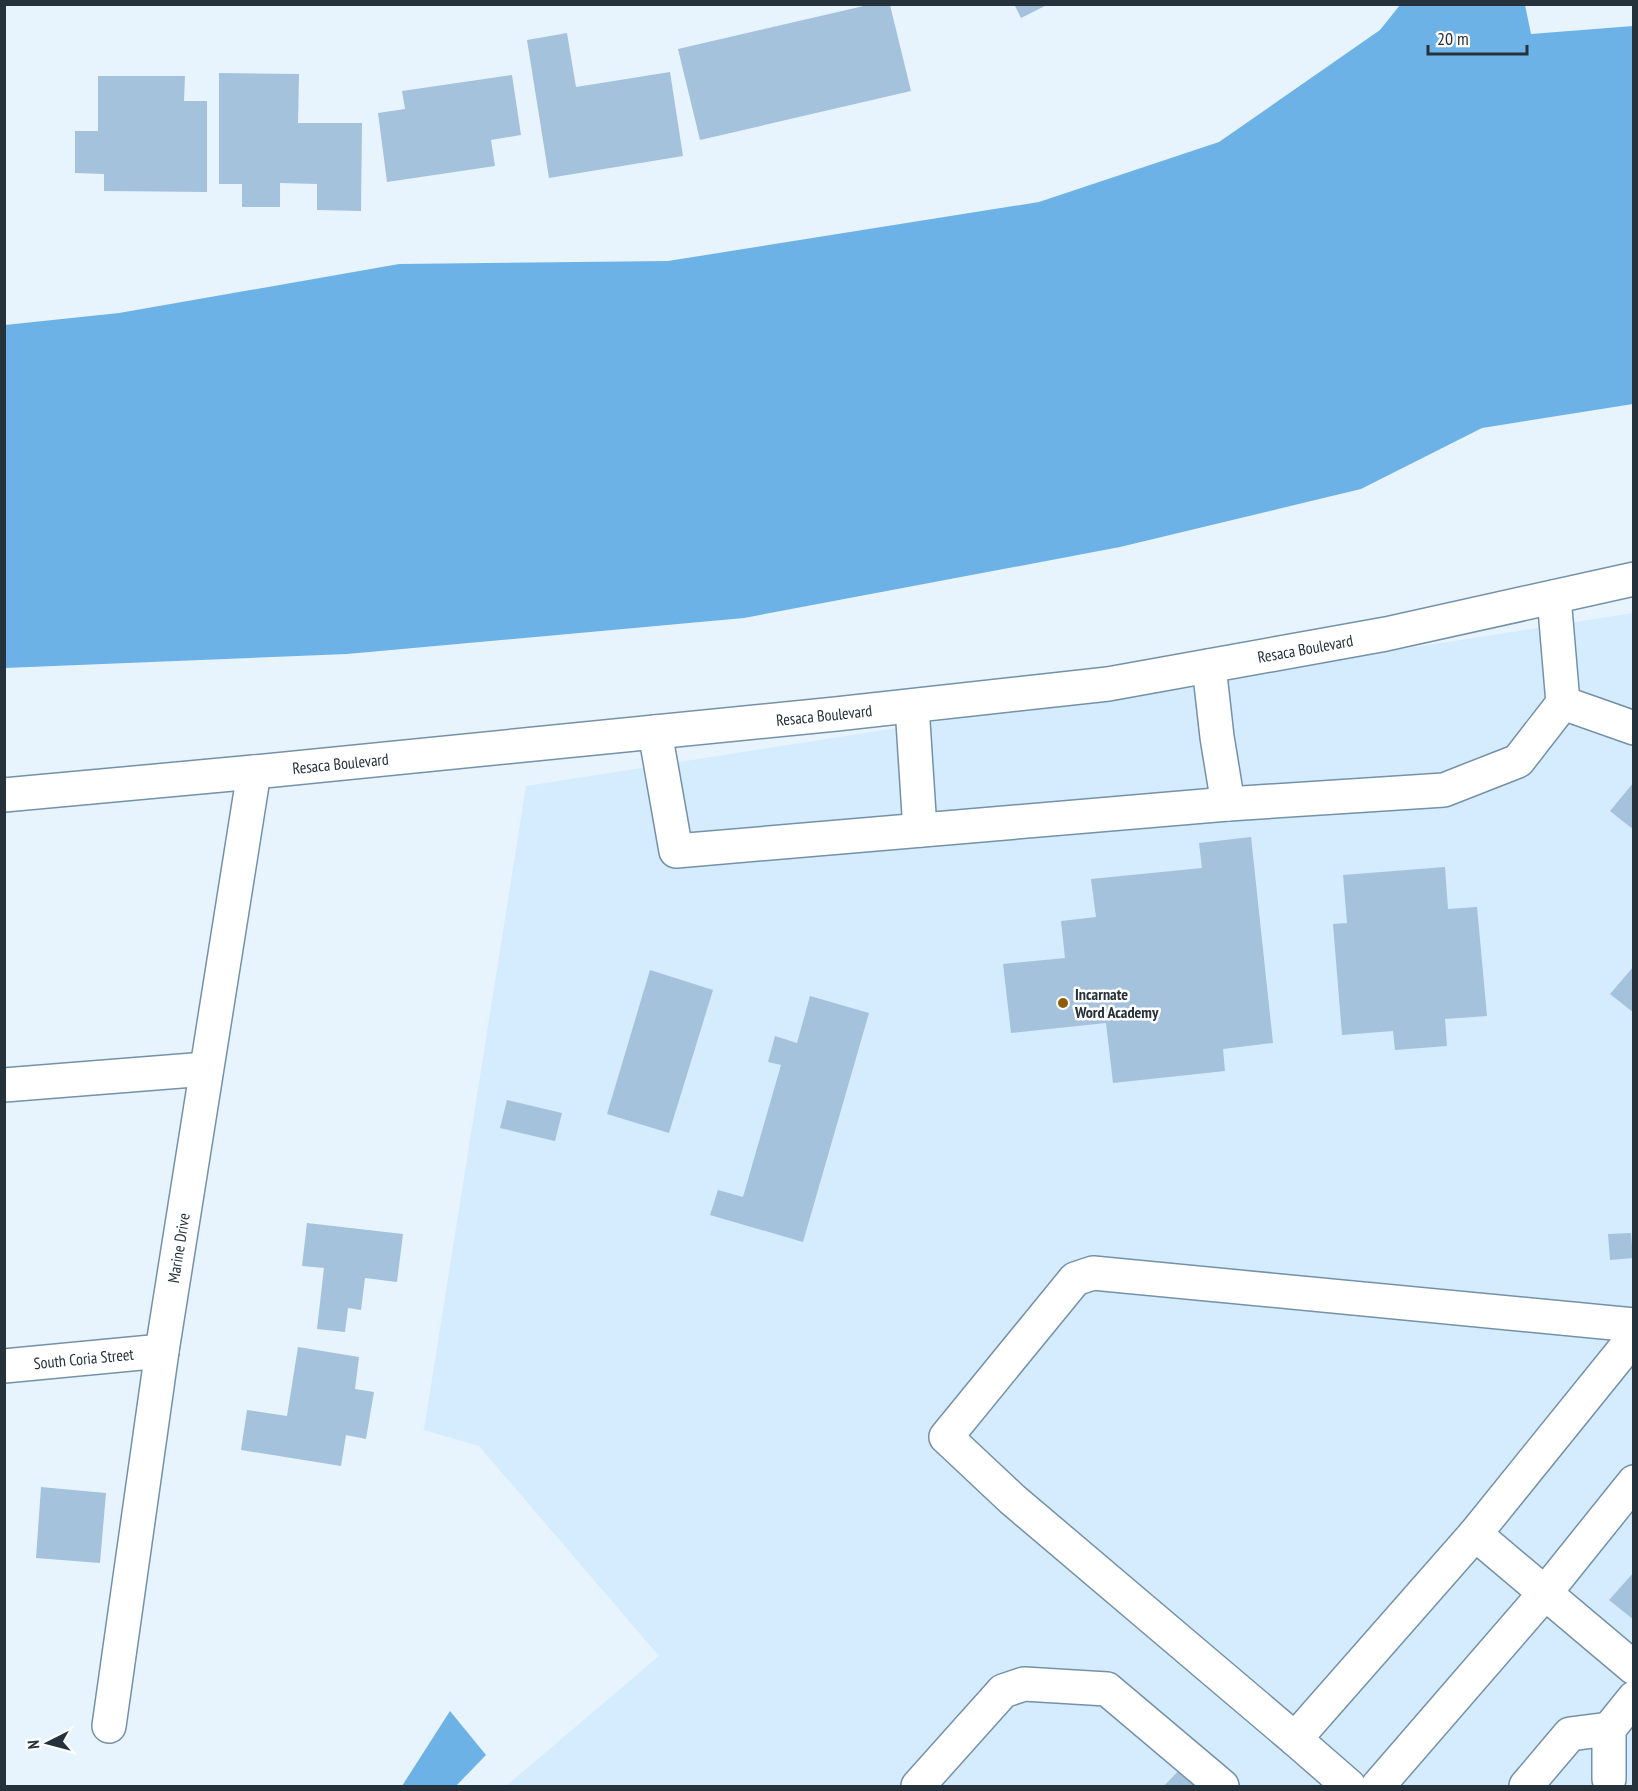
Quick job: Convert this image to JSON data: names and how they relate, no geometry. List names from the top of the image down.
{
  "streets": {
    "street": ["Resaca Boulevard", "Marine Drive", "South Coria Street"]
  },
  "crossings": [
    ["Resaca Boulevard", "Marine Drive"],
    ["Marine Drive", "South Coria Street"]
  ],
  "places": ["Incarnate Word Academy"],
  "scale_bar": "20 m",
  "north": "left"
}
